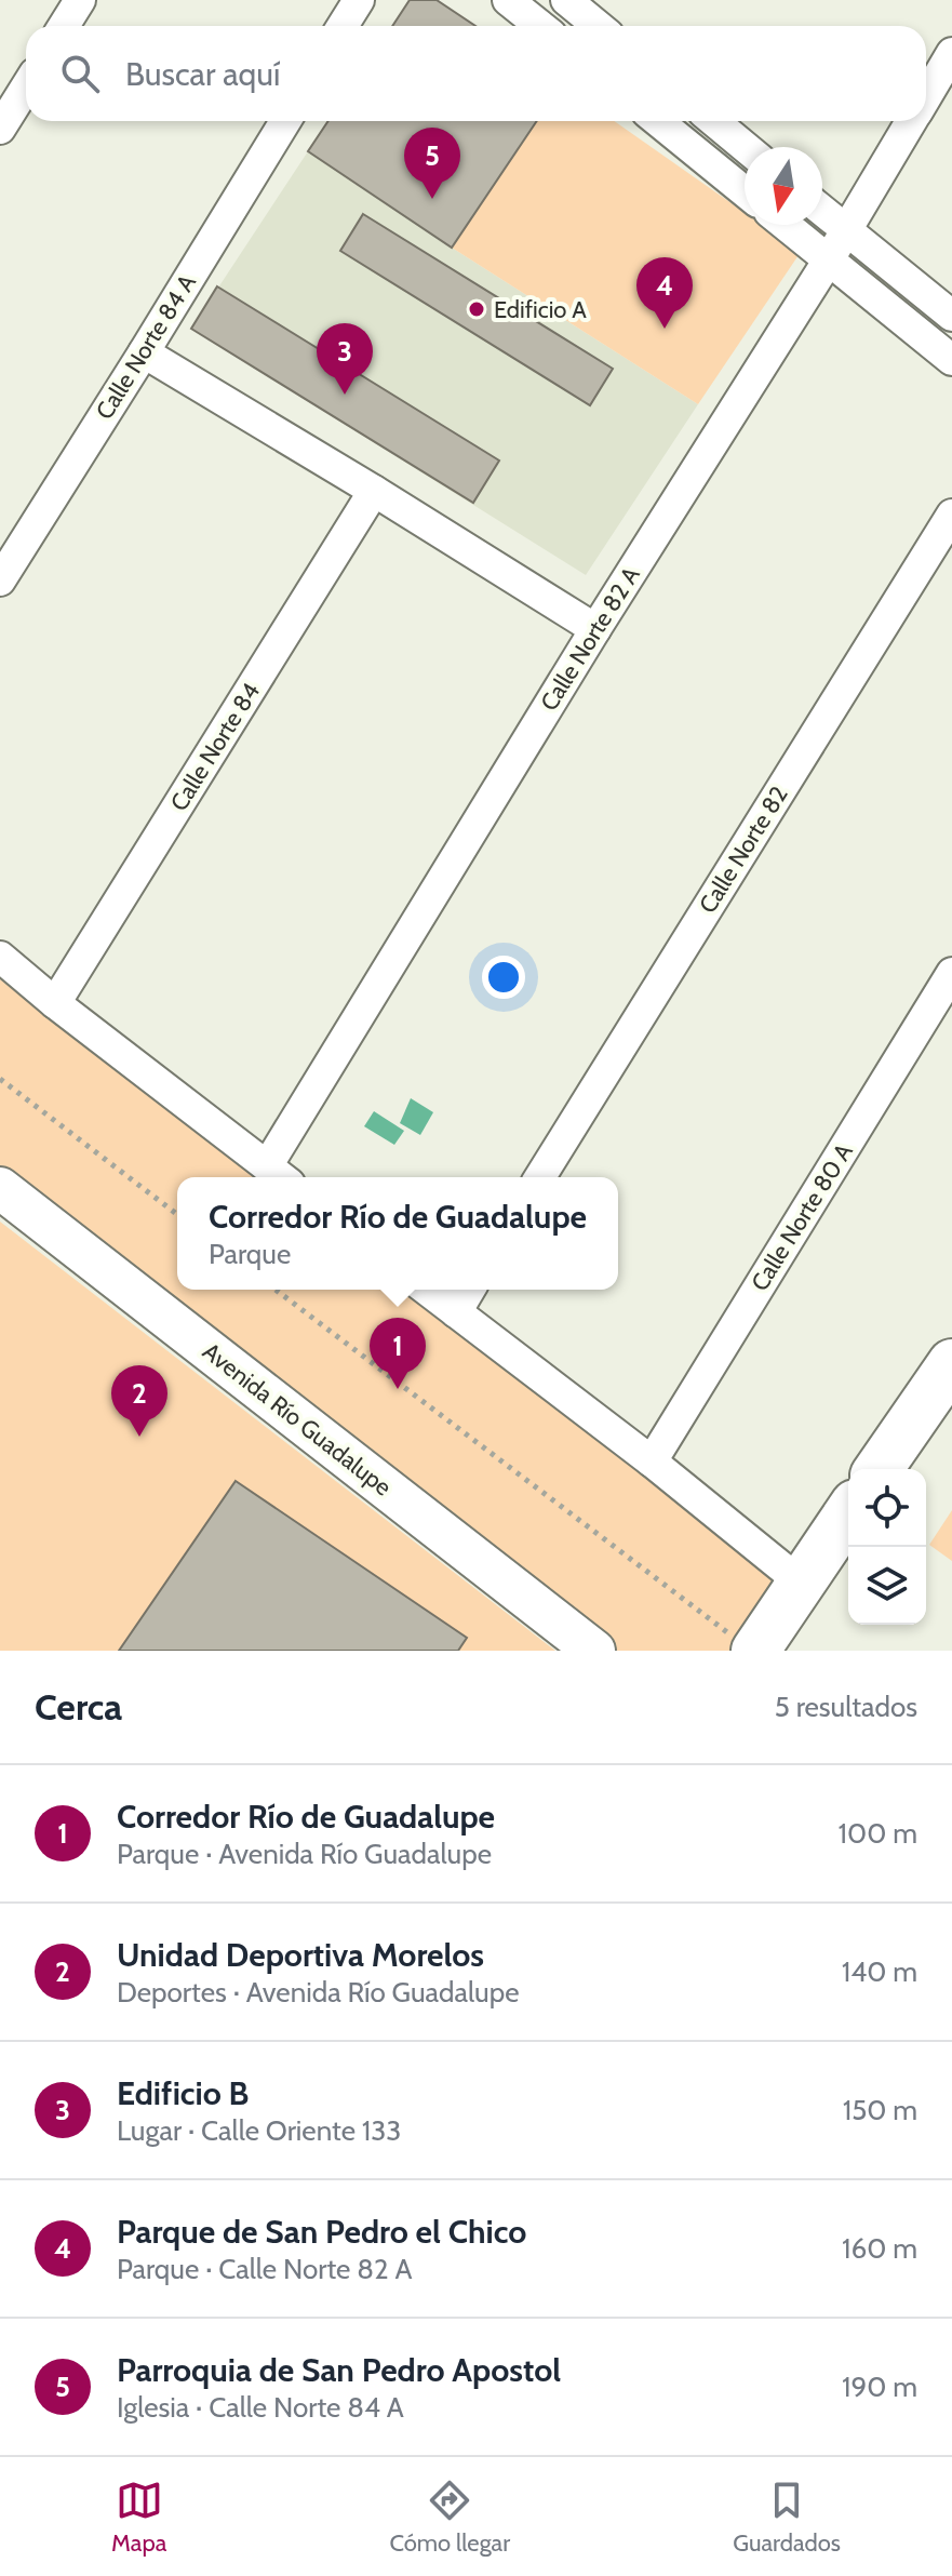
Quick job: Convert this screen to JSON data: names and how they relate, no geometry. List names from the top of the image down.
{
  "streets": {
    "street": [
      "Calle Norte 84 A",
      "Calle Norte 82 A",
      "Calle Norte 84",
      "Calle Norte 82",
      "Calle Norte 80 A",
      "Avenida Río Guadalupe"
    ]
  },
  "places": ["Edificio A"],
  "north": "bottom",
  "page": {
    "search": "Buscar aquí",
    "pins": [
      "5",
      "4",
      "3",
      "1",
      "2"
    ],
    "popup": ["Corredor Río de Guadalupe", "Parque"],
    "heading": ["Cerca", "5 resultados"],
    "list": [
      {
        "mark": "1",
        "name": "Corredor Río de Guadalupe",
        "note": "Parque · Avenida Río Guadalupe",
        "value": "100 m"
      },
      {
        "mark": "2",
        "name": "Unidad Deportiva Morelos",
        "note": "Deportes · Avenida Río Guadalupe",
        "value": "140 m"
      },
      {
        "mark": "3",
        "name": "Edificio B",
        "note": "Lugar · Calle Oriente 133",
        "value": "150 m"
      },
      {
        "mark": "4",
        "name": "Parque de San Pedro el Chico",
        "note": "Parque · Calle Norte 82 A",
        "value": "160 m"
      },
      {
        "mark": "5",
        "name": "Parroquia de San Pedro Apostol",
        "note": "Iglesia · Calle Norte 84 A",
        "value": "190 m"
      }
    ],
    "nav": ["Mapa", "Cómo llegar", "Guardados"]
  }
}
